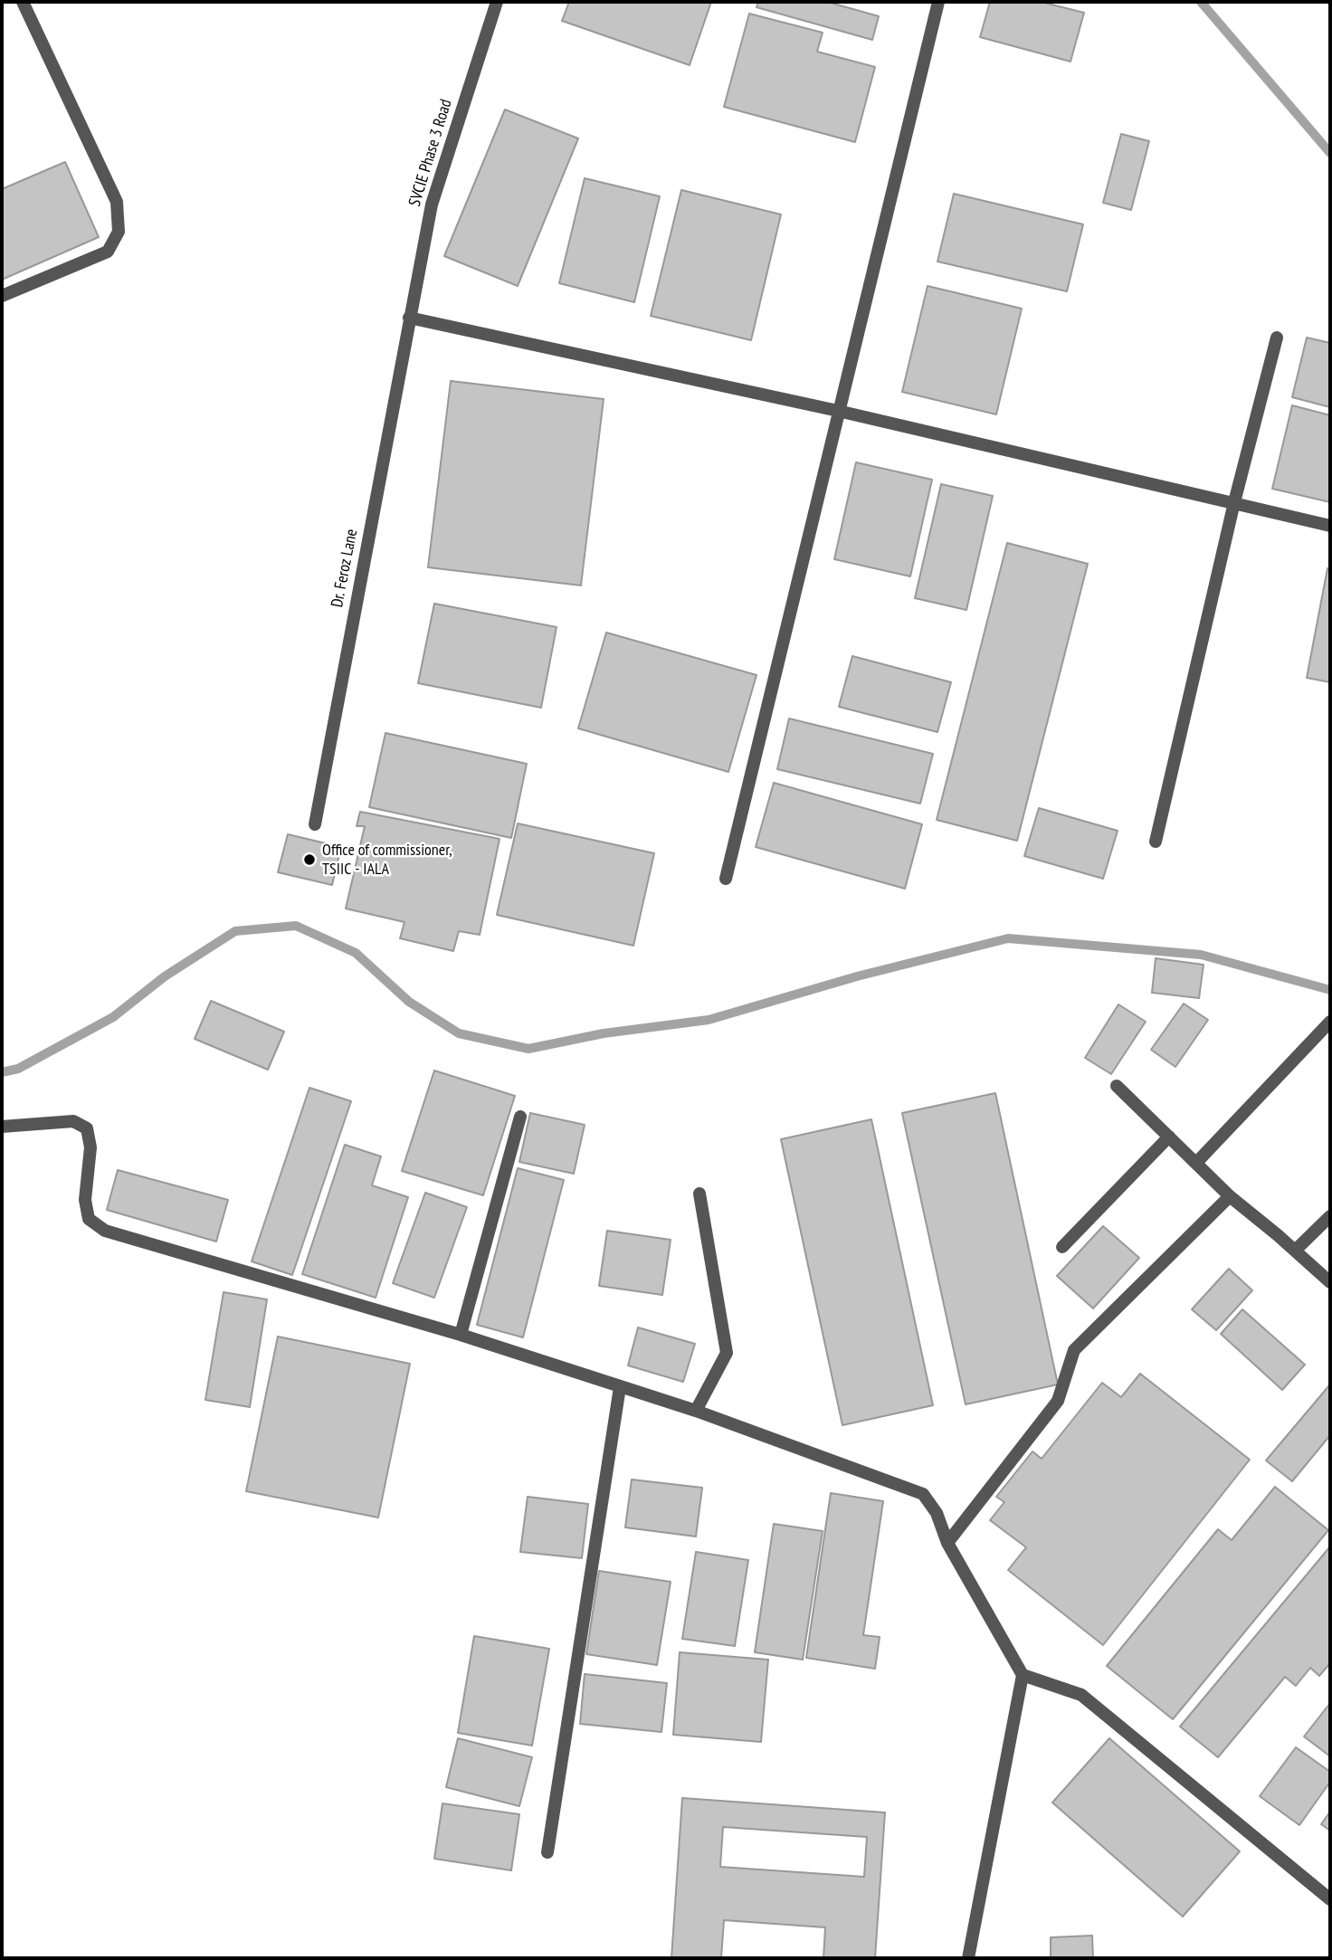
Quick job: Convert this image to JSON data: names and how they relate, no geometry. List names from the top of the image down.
{
  "streets": {
    "street": ["SVCIE Phase 3 Road", "Dr. Feroz Lane"]
  },
  "crossings": [
    ["SVCIE Phase 3 Road", "Dr. Feroz Lane"]
  ],
  "places": ["Office of commissioner, TSIIC - IALA"]
}
